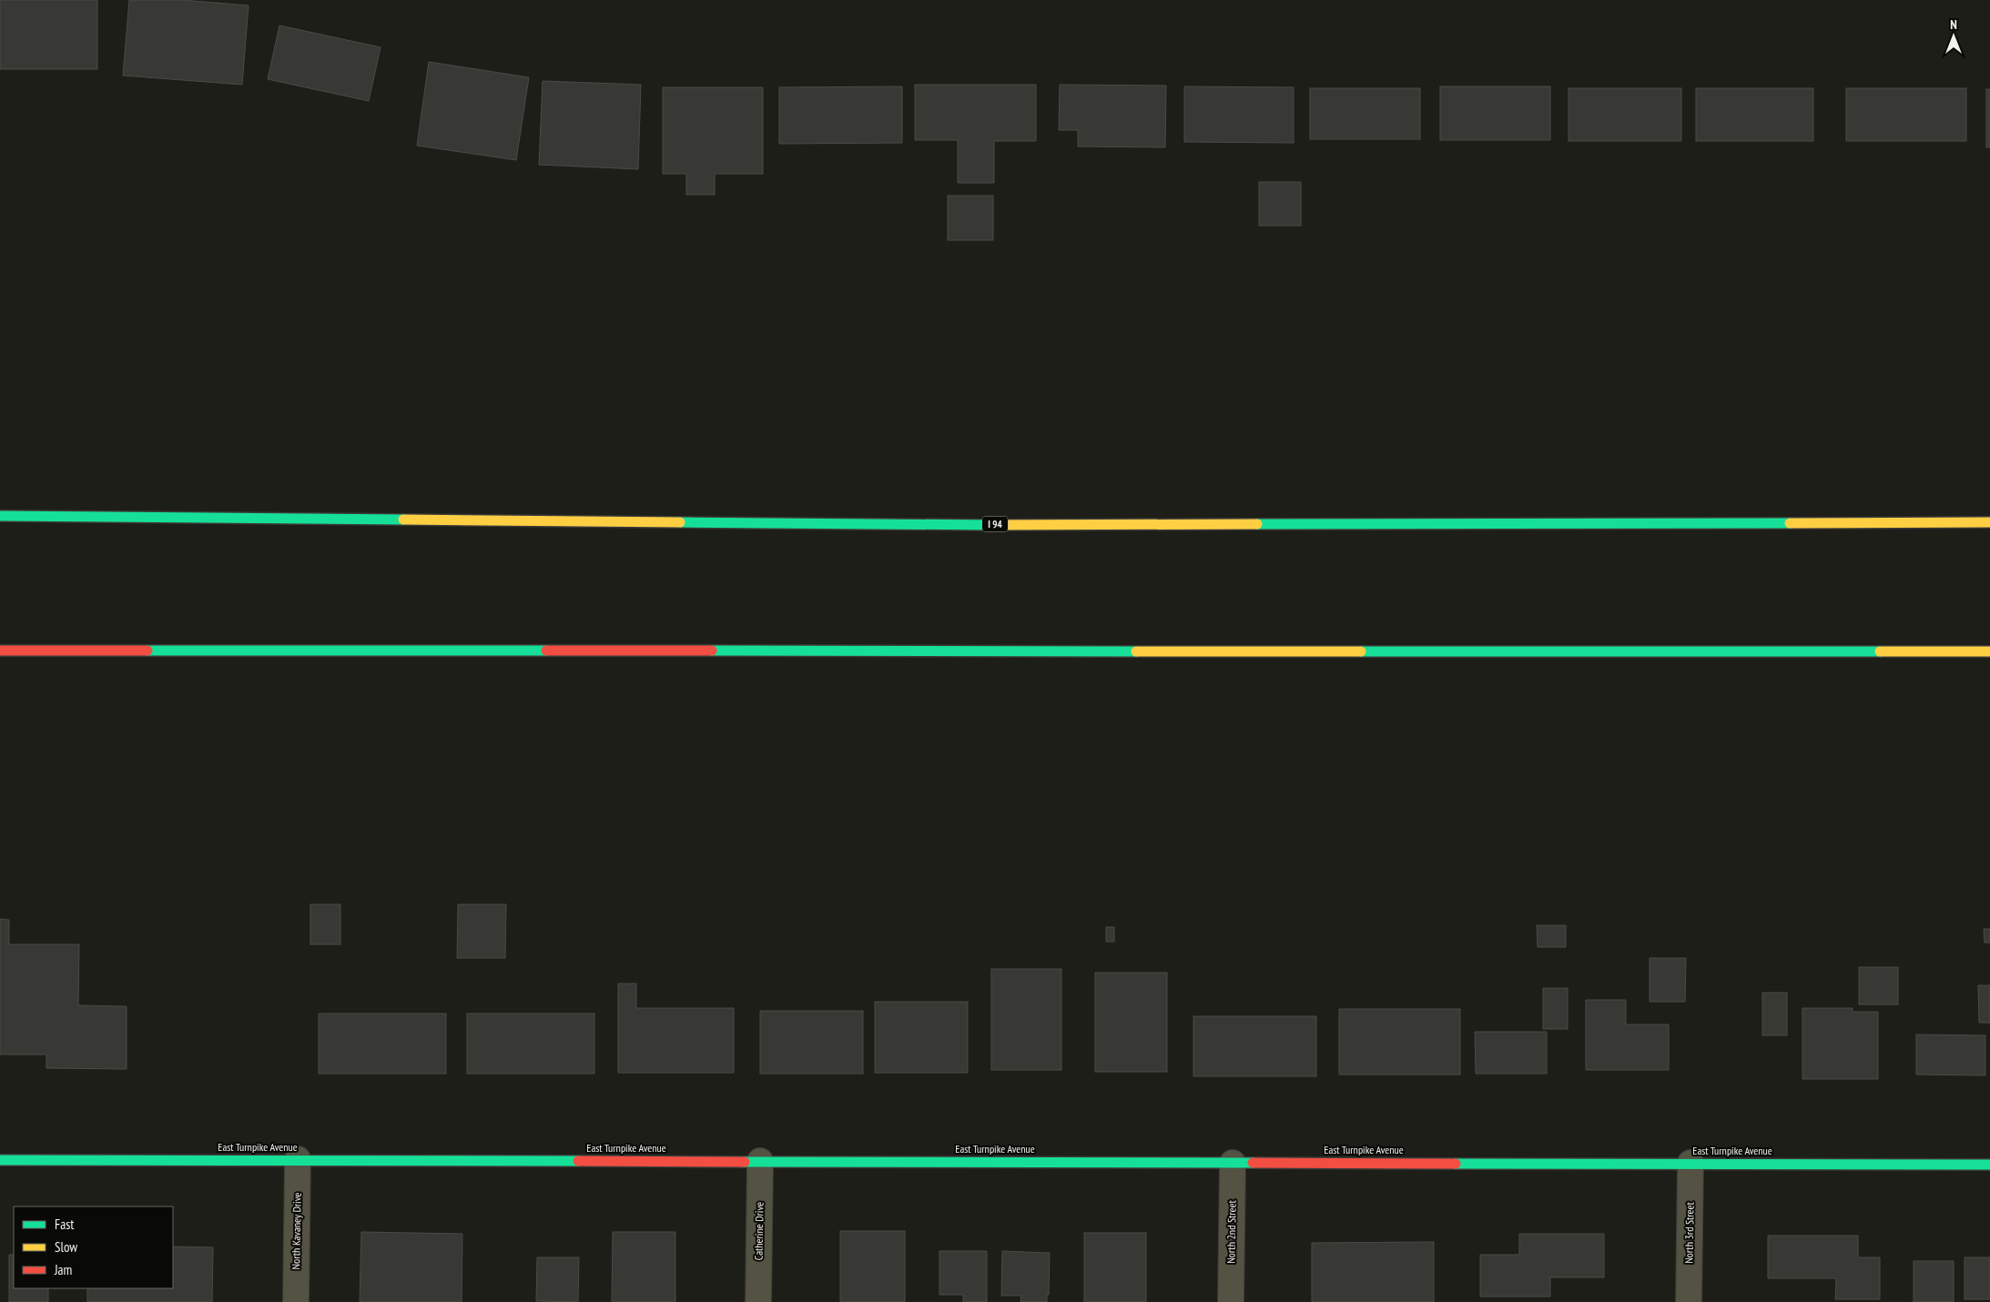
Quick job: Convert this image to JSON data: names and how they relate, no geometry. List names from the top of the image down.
{
  "streets": {
    "main road": ["I 94", "East Turnpike Avenue"],
    "street": [
      "North Kavaney Drive",
      "Catherine Drive",
      "North 2nd Street",
      "North 3rd Street"
    ]
  },
  "crossings": [
    ["East Turnpike Avenue", "North Kavaney Drive"],
    ["East Turnpike Avenue", "Catherine Drive"],
    ["East Turnpike Avenue", "North 2nd Street"],
    ["East Turnpike Avenue", "North 3rd Street"]
  ],
  "legend": ["Fast", "Slow", "Jam"],
  "north": "top"
}
